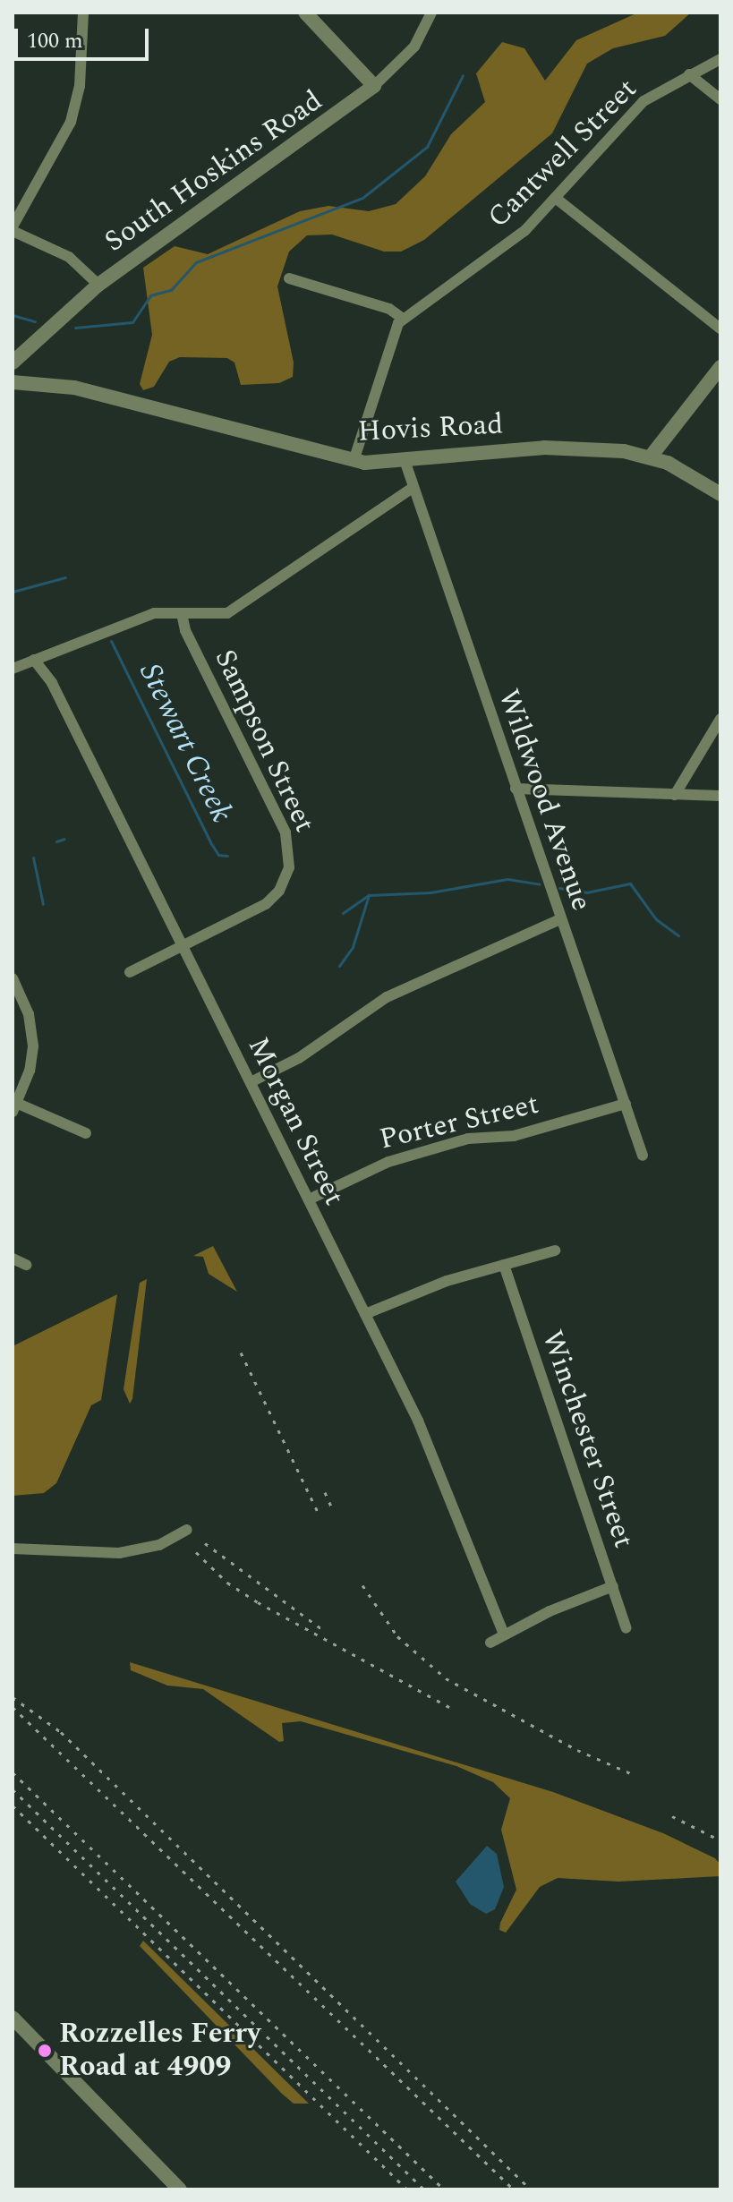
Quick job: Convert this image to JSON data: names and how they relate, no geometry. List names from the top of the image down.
{
  "streets": {
    "street": [
      "Cantwell Street",
      "South Hoskins Road",
      "Hovis Road",
      "Sampson Street",
      "Wildwood Avenue",
      "Morgan Street",
      "Porter Street",
      "Winchester Street"
    ]
  },
  "crossings": [
    ["Hovis Road", "Wildwood Avenue"],
    ["Sampson Street", "Morgan Street"],
    ["Wildwood Avenue", "Porter Street"],
    ["Morgan Street", "Porter Street"]
  ],
  "water": ["Stewart Creek"],
  "places": ["Rozzelles Ferry Road at 4909"],
  "scale_bar": "100 m"
}
